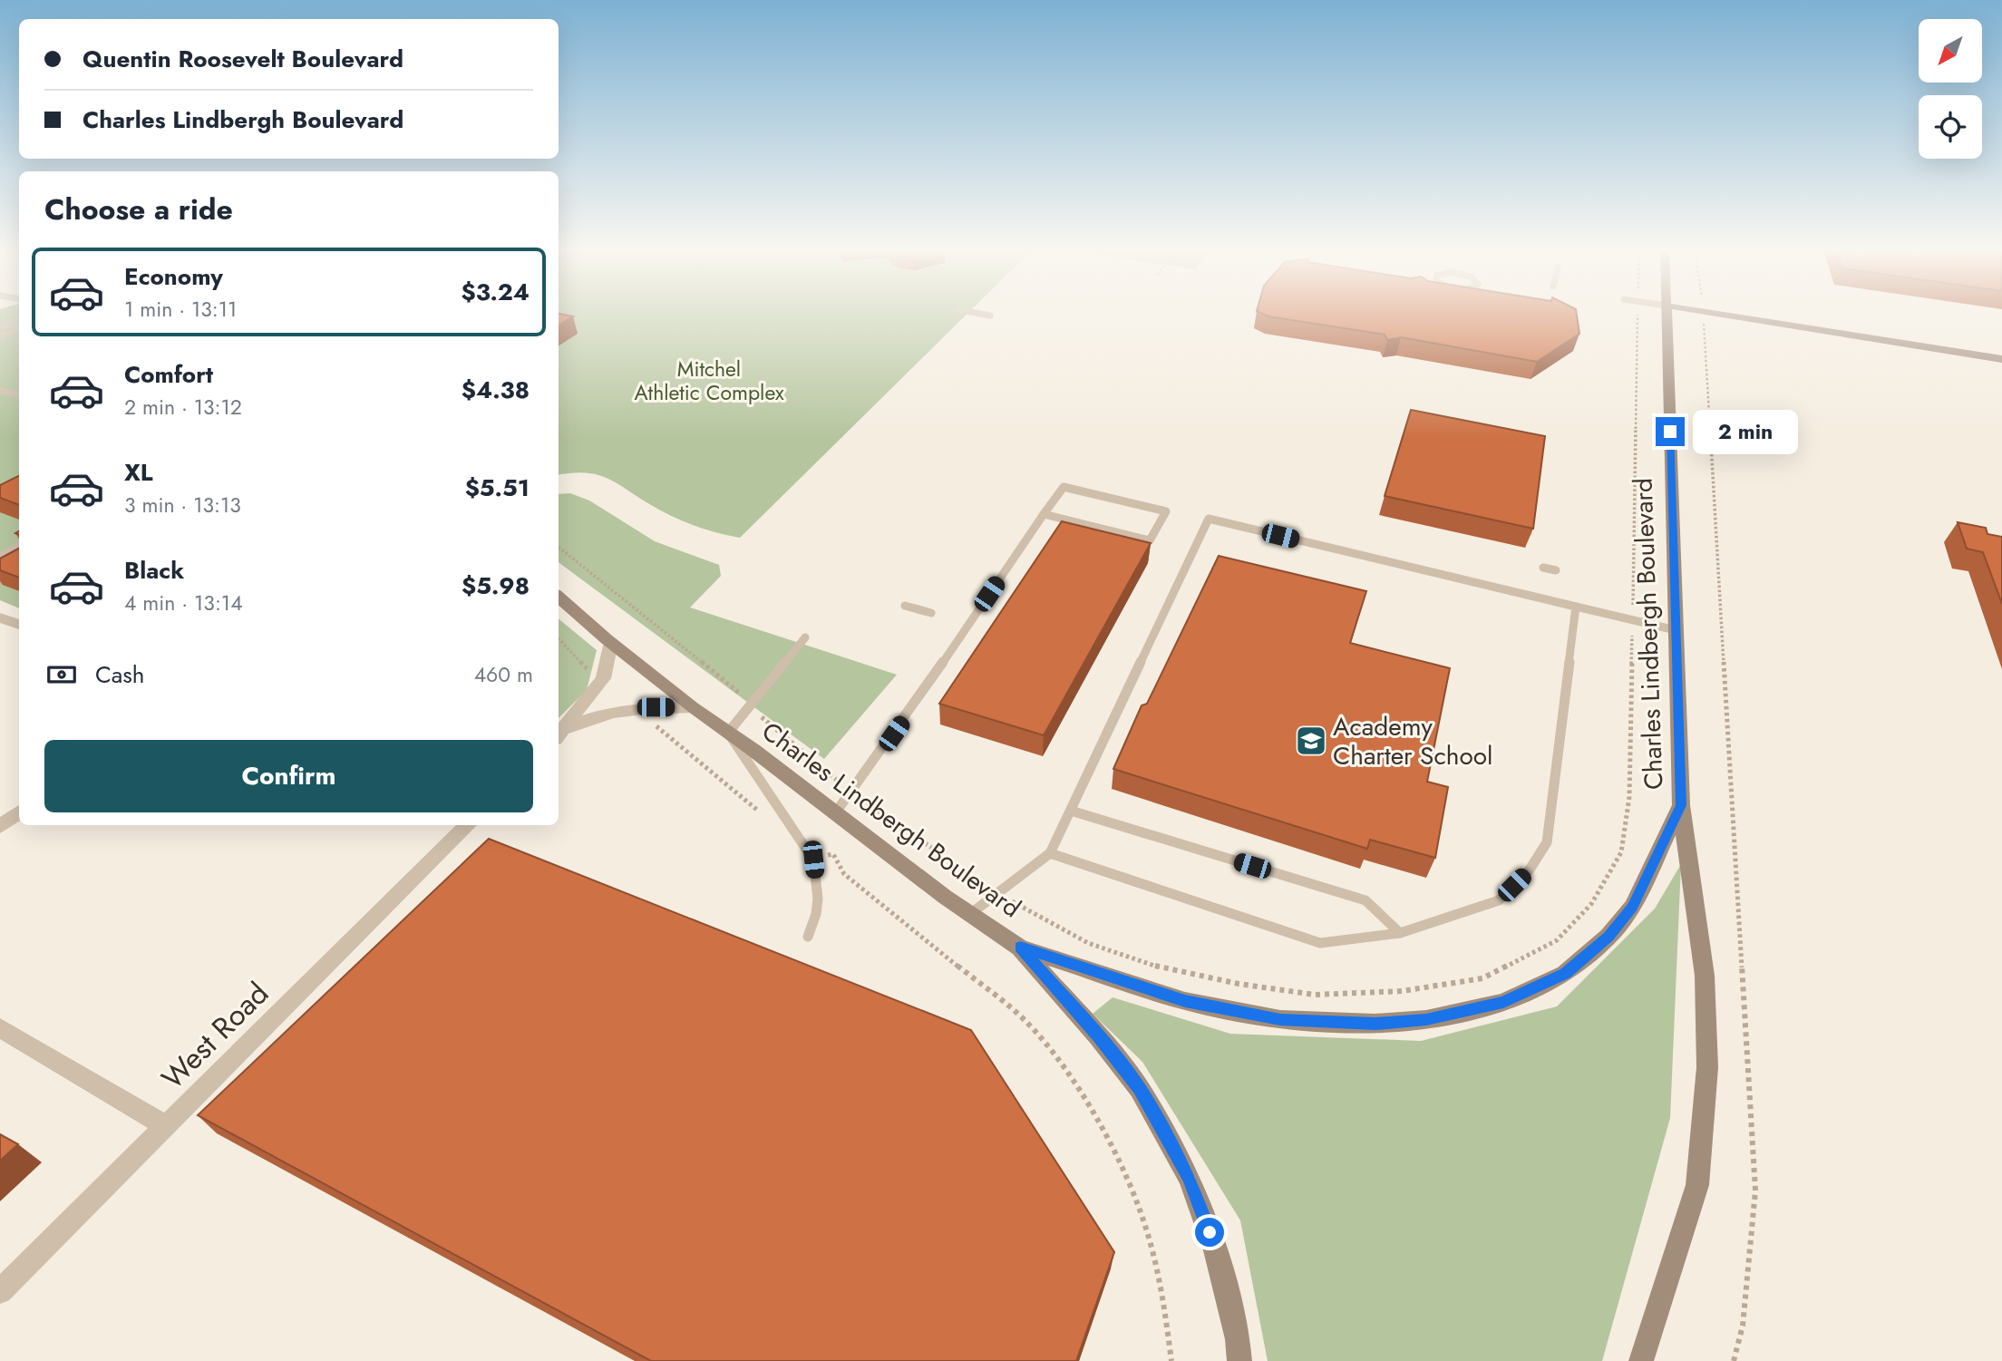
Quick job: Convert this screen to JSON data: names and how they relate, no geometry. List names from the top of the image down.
{
  "streets": {
    "street": ["Charles Lindbergh Boulevard", "West Road"]
  },
  "parks": ["Mitchel Athletic Complex"],
  "places": {
    "school or university": ["Academy Charter School"]
  },
  "north": "bottom left",
  "page": {
    "banner": ["Quentin Roosevelt Boulevard", "Charles Lindbergh Boulevard"],
    "heading": "Choose a ride",
    "list": [
      {
        "name": "Economy",
        "note": "1 min · 13:11",
        "value": "$3.24"
      },
      {
        "name": "Comfort",
        "note": "2 min · 13:12",
        "value": "$4.38"
      },
      {
        "name": "XL",
        "note": "3 min · 13:13",
        "value": "$5.51"
      },
      {
        "name": "Black",
        "note": "4 min · 13:14",
        "value": "$5.98"
      }
    ],
    "bubble": "2 min",
    "pay": ["Cash", "460 m"],
    "buttons": "Confirm"
  }
}
